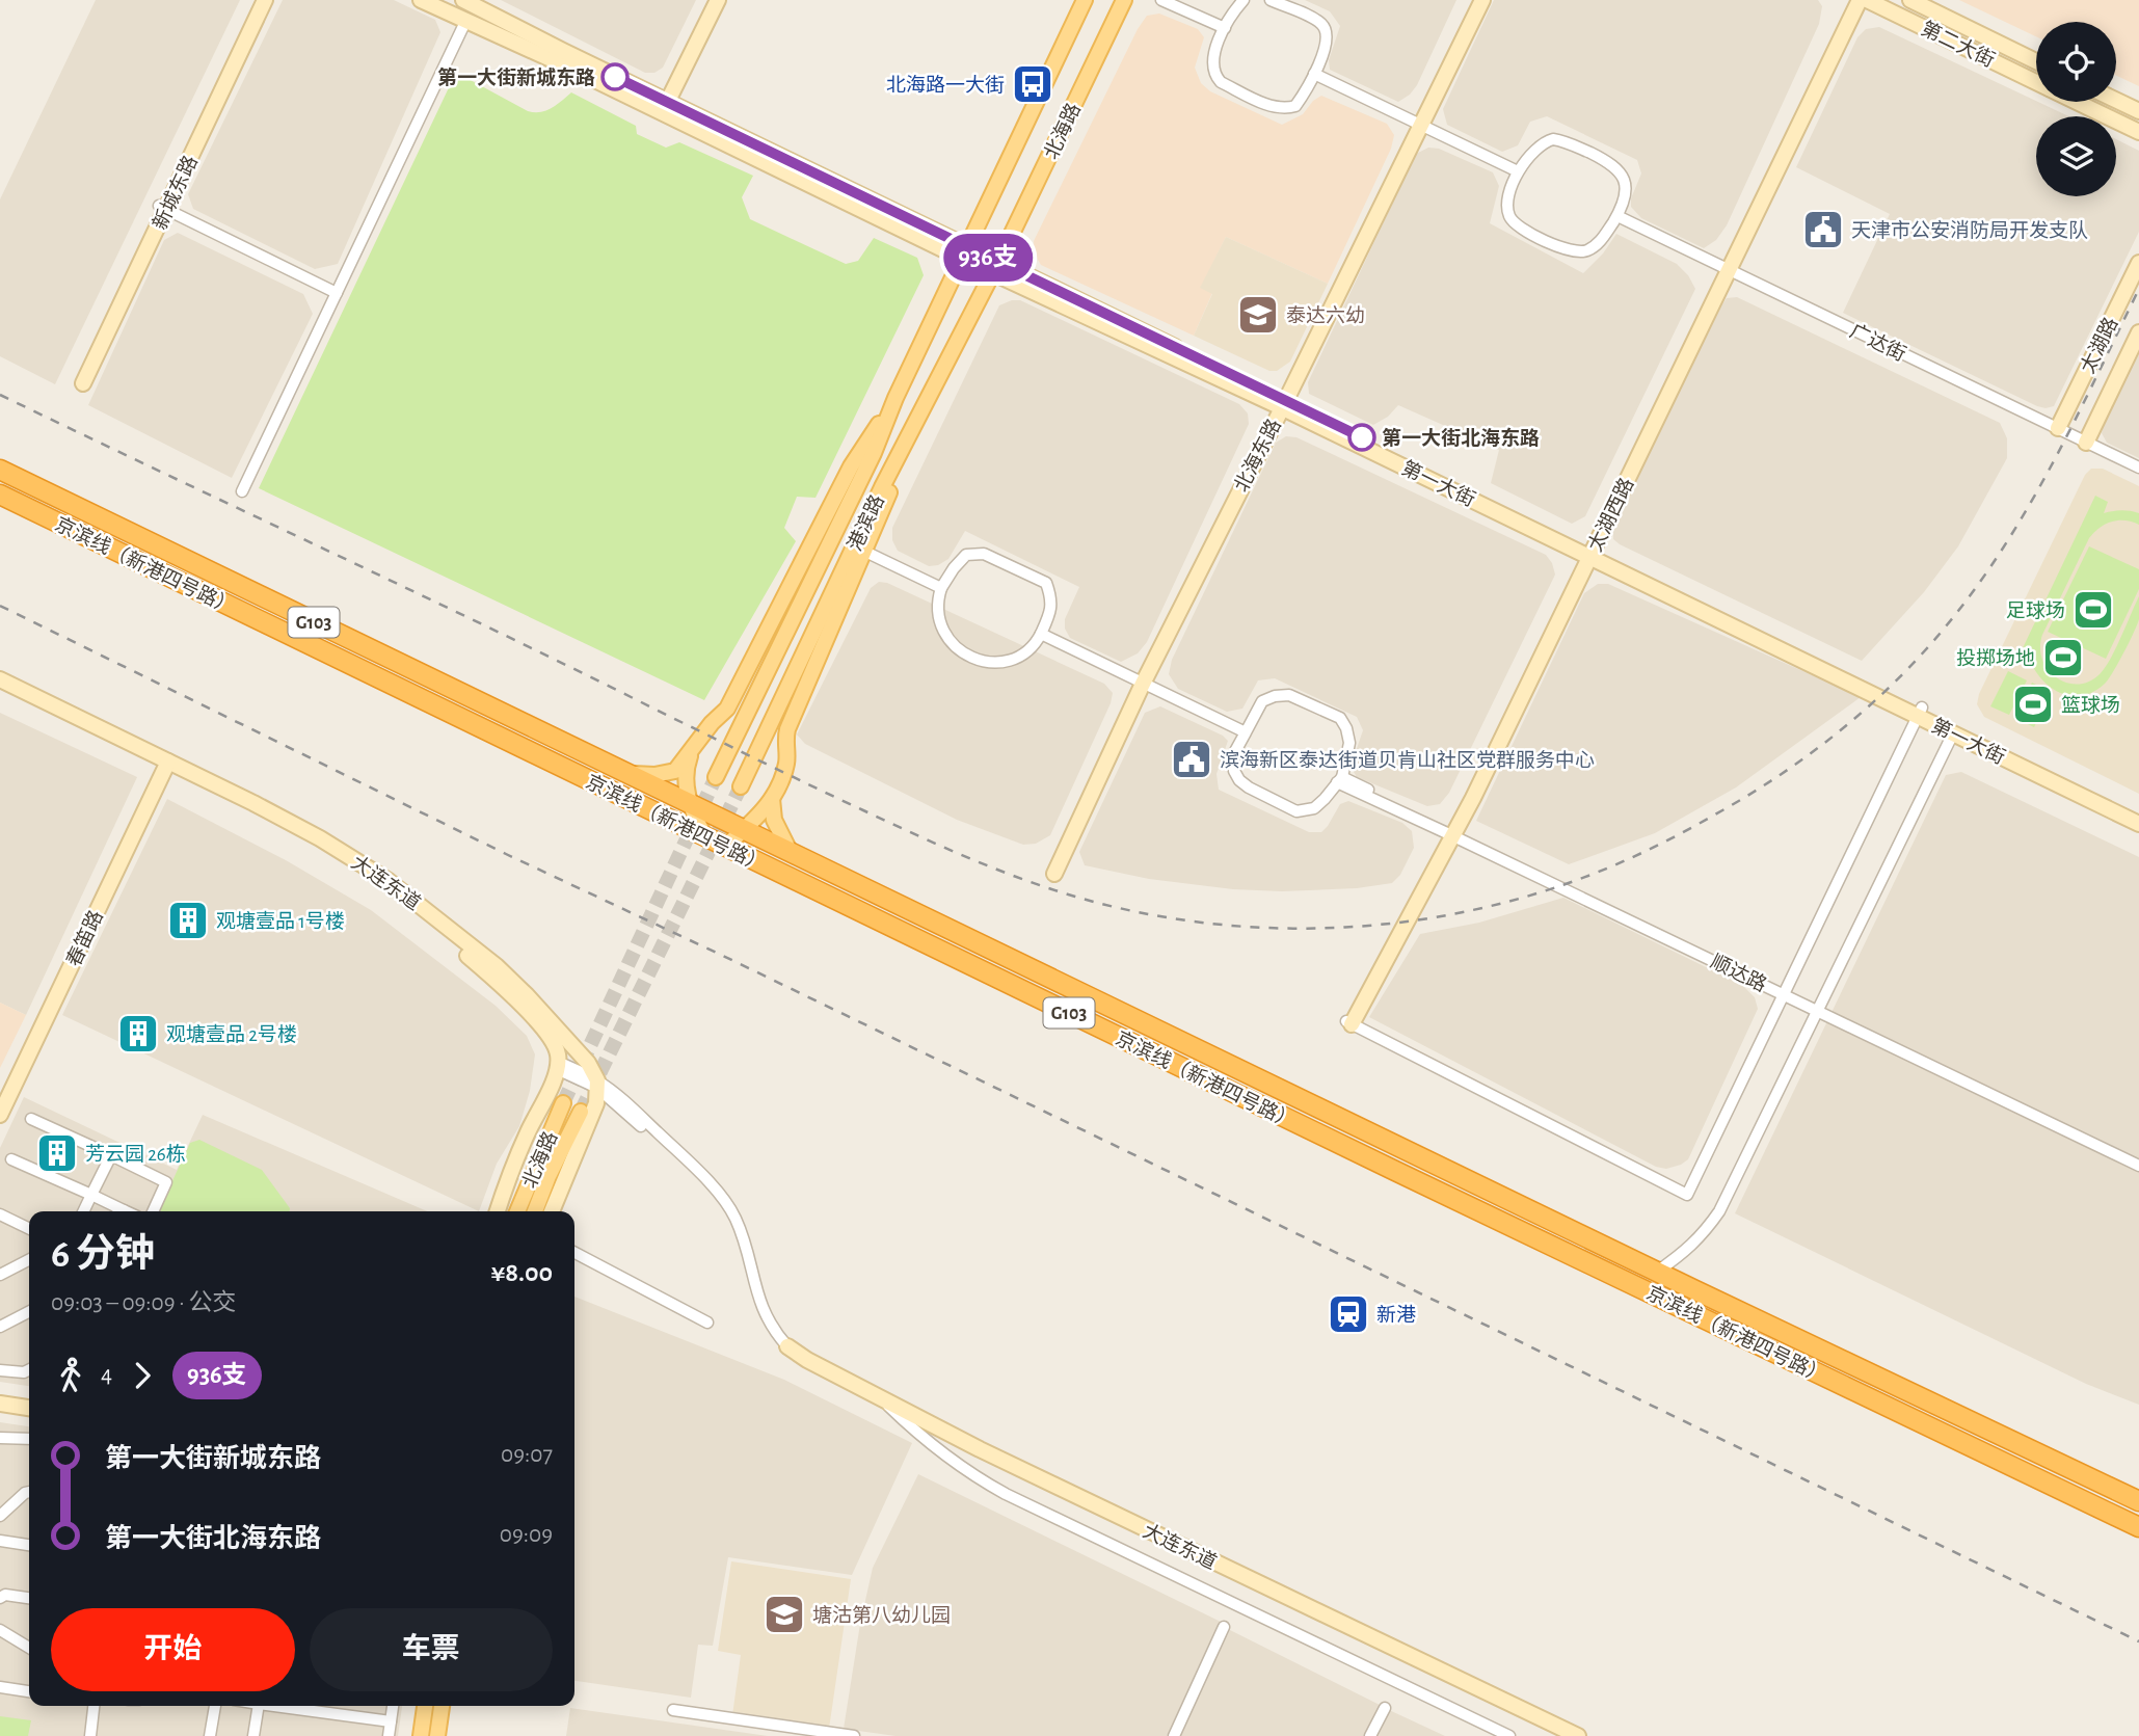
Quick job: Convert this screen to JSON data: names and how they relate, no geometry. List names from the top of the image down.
{
  "streets": {
    "highway": ["京滨线（新港四号路）", "G103"],
    "main road": [
      "第二大街",
      "北海路",
      "新城东路",
      "太湖路",
      "北海东路",
      "第一大街",
      "太湖西路",
      "港滨路",
      "大连东道",
      "春笛路"
    ],
    "street": ["广达街", "顺达路"]
  },
  "crossings": [
    ["北海路", "第一大街"],
    ["北海路", "港滨路"],
    ["广达街", "太湖路"],
    ["广达街", "太湖西路"],
    ["北海东路", "第一大街"],
    ["第一大街", "太湖西路"],
    ["第一大街", "港滨路"],
    ["太湖西路", "顺达路"],
    ["大连东道", "春笛路"]
  ],
  "places": {
    "other": ["第一大街新城东路", "第一大街北海东路"],
    "bus stop": ["北海路一大街"],
    "public building": ["天津市公安消防局开发支队", "滨海新区泰达街道贝肯山社区党群服务中心"],
    "school or university": ["泰达六幼", "塘沽第八幼儿园"],
    "sports": ["足球场", "投掷场地", "篮球场"],
    "building": ["观塘壹品 1号楼", "观塘壹品 2号楼", "芳云园 26栋"],
    "station": ["新港"]
  },
  "lines": ["bus line 936支"],
  "page": {
    "on_map": "936支",
    "heading": ["6 分钟", "09:03 – 09:09 · 公交", "¥8.00"],
    "legs": ["4", "936支"],
    "list": [
      {
        "name": "第一大街新城东路",
        "value": "09:07"
      },
      {
        "name": "第一大街北海东路",
        "value": "09:09"
      }
    ],
    "buttons": ["开始", "车票"]
  }
}
